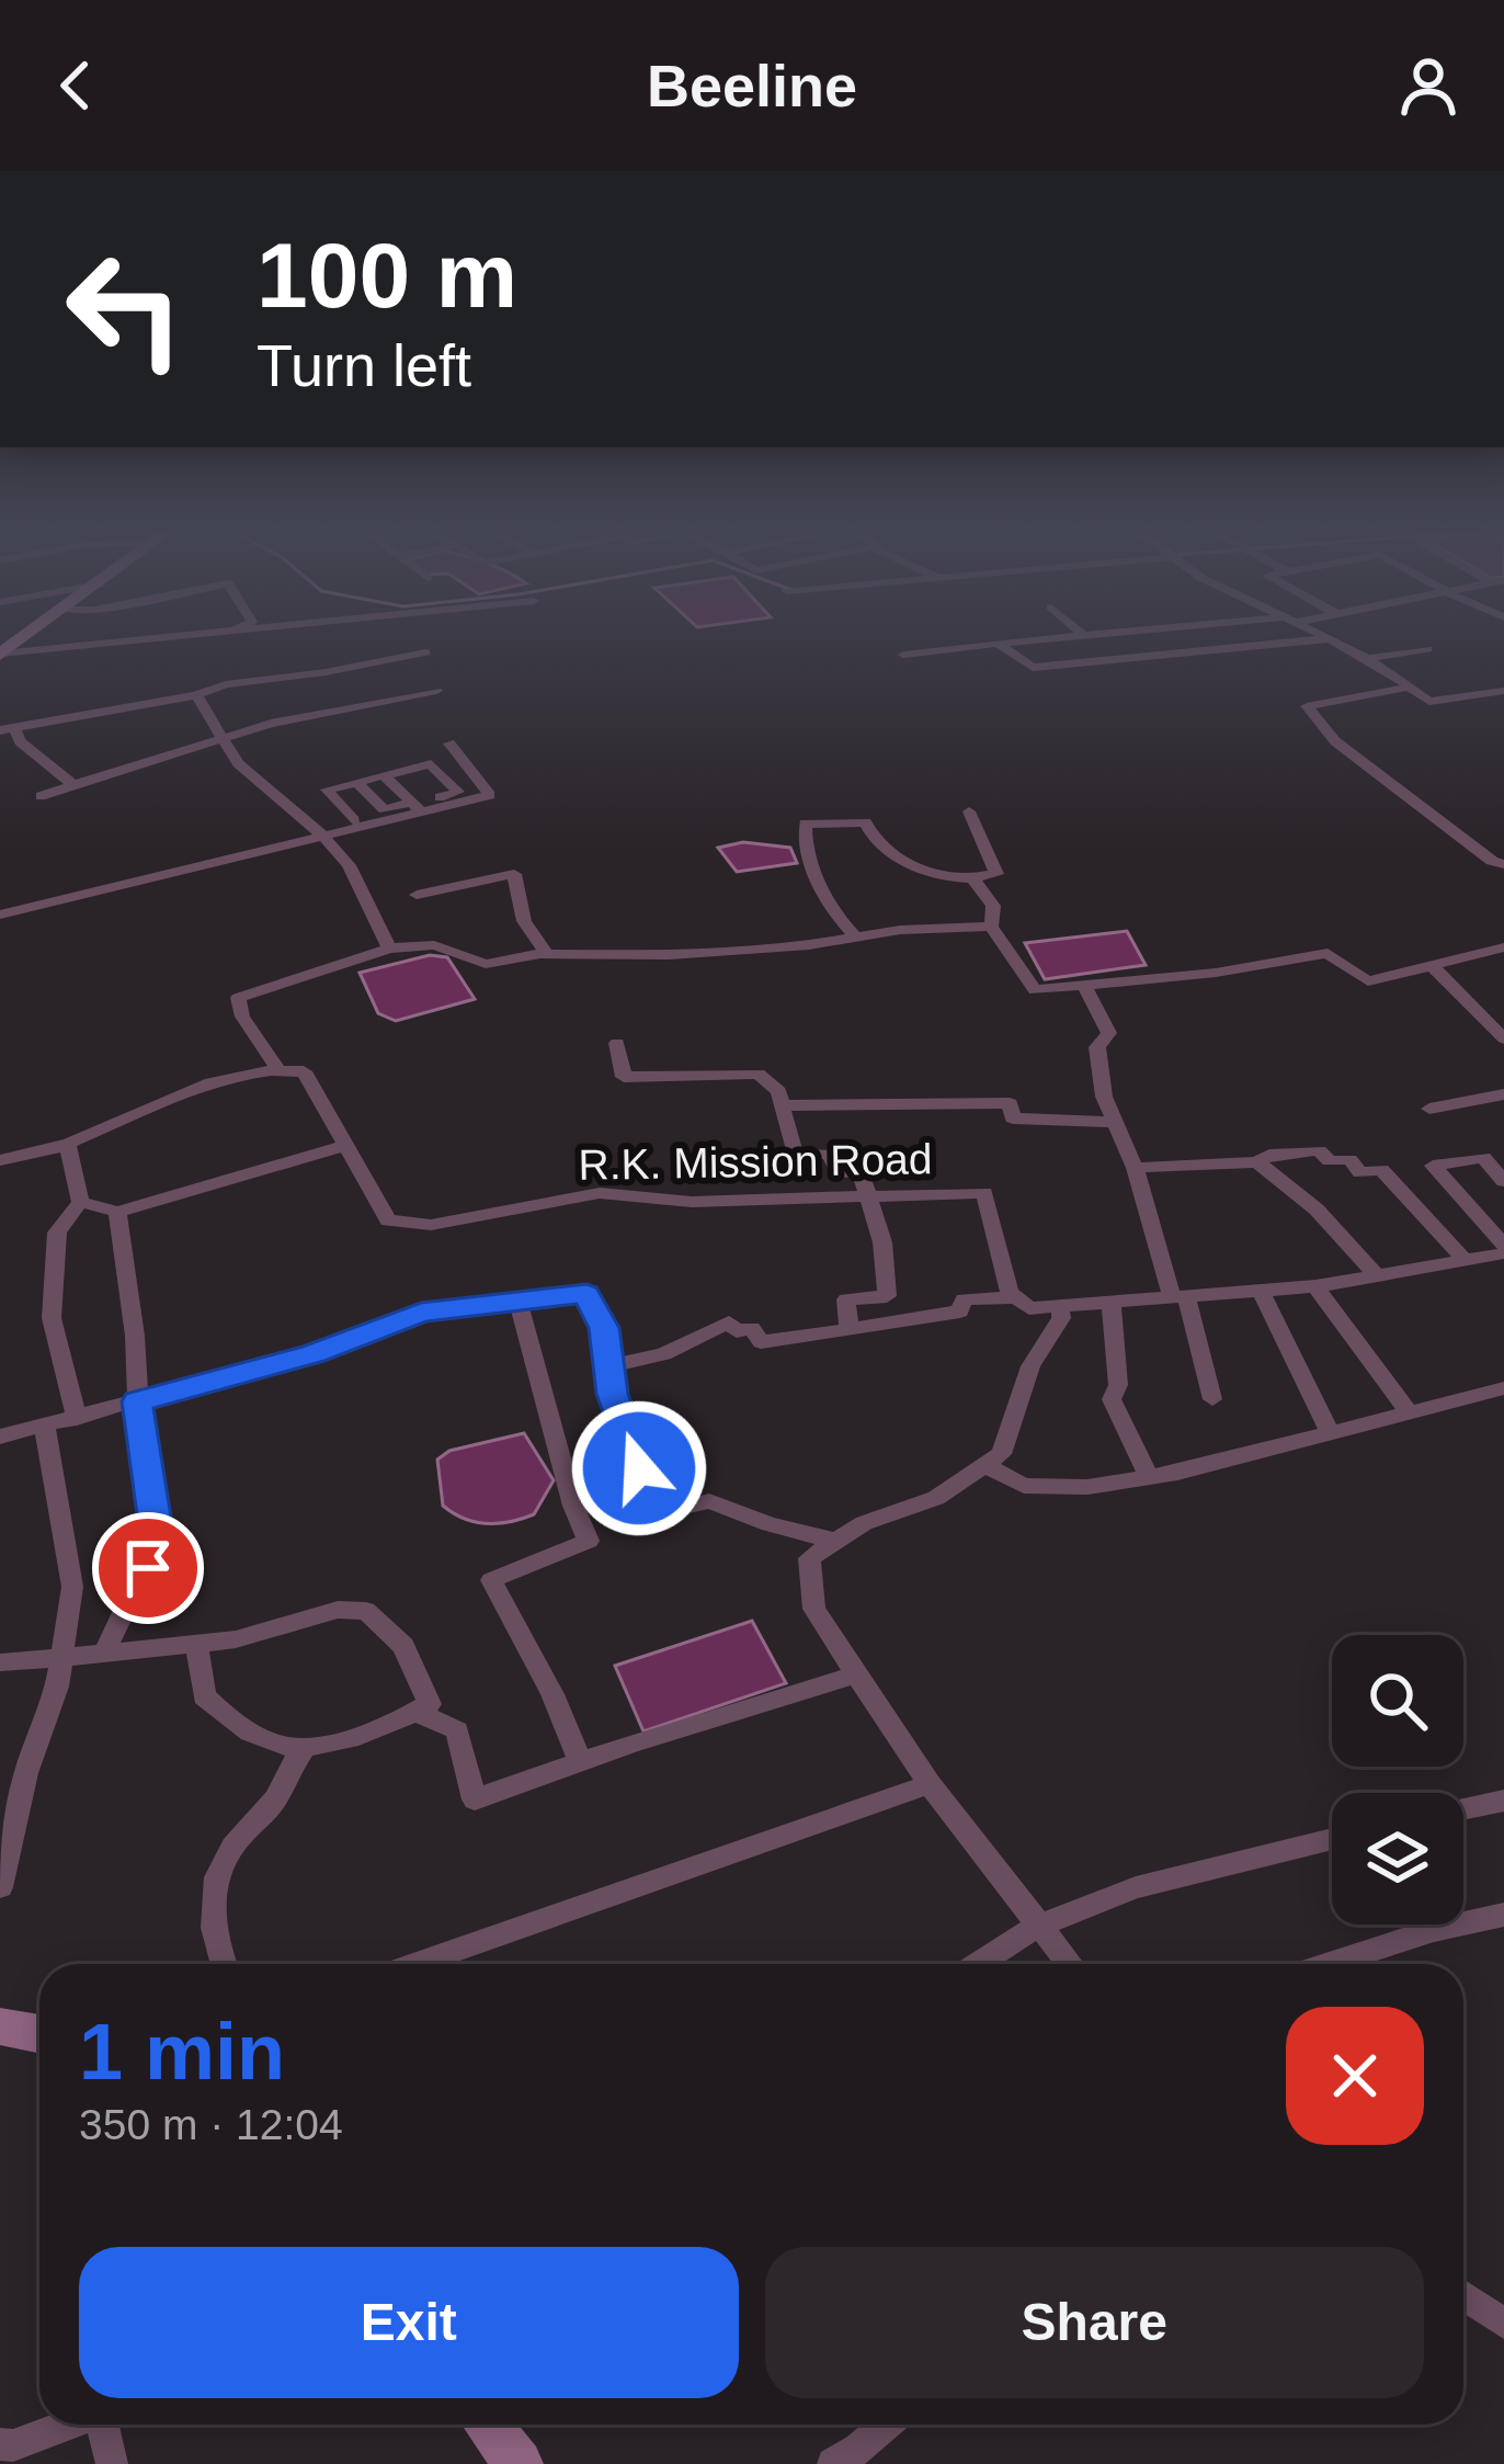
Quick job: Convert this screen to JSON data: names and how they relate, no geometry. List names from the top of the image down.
{
  "streets": {
    "street": ["R.K. Mission Road"]
  },
  "page": {
    "header": "Beeline",
    "turn": ["100 m", "Turn left"],
    "heading": ["1 min", "350 m · 12:04"],
    "buttons": ["Exit", "Share"]
  }
}
